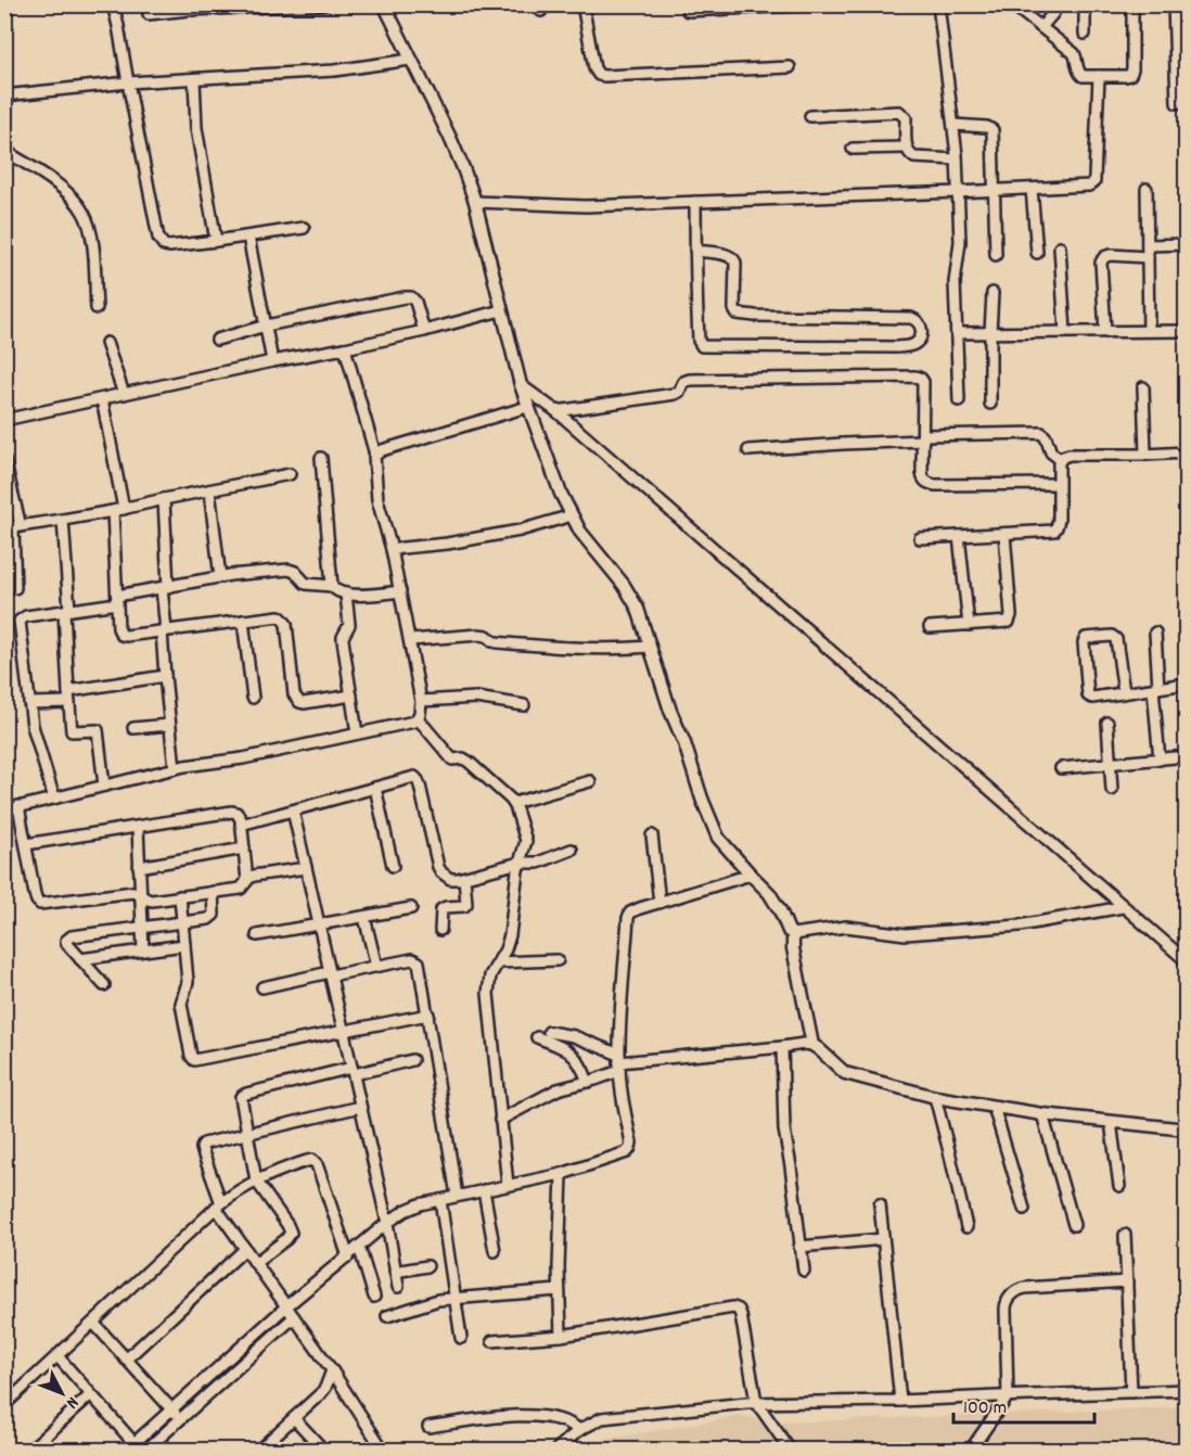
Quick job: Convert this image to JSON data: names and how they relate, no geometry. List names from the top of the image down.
{
  "scale_bar": "100 m",
  "north": "bottom right"
}
